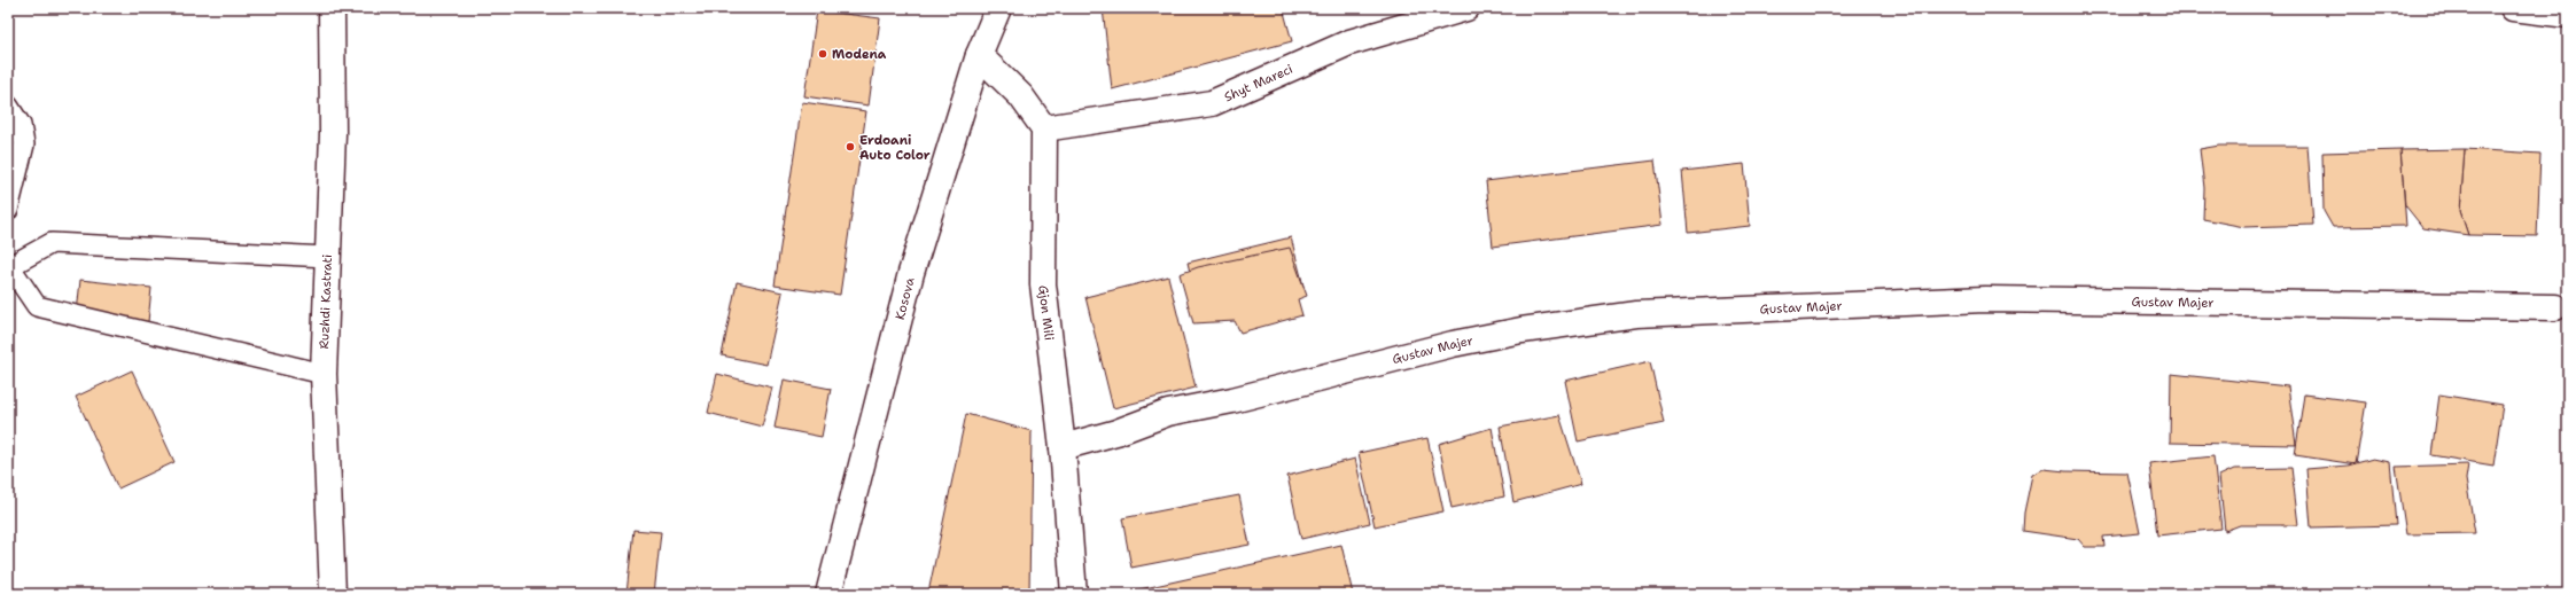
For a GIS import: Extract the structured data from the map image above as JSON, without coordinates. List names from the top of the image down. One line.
{"streets":{"street":["Shyt Mareci","Kosova","Ruzhdi Kastrati","Gustav Majer","Gjon Mili"]},"crossings":[["Shyt Mareci","Gjon Mili"],["Gustav Majer","Gjon Mili"]],"places":["Modena","Erdoani Auto Color"]}
